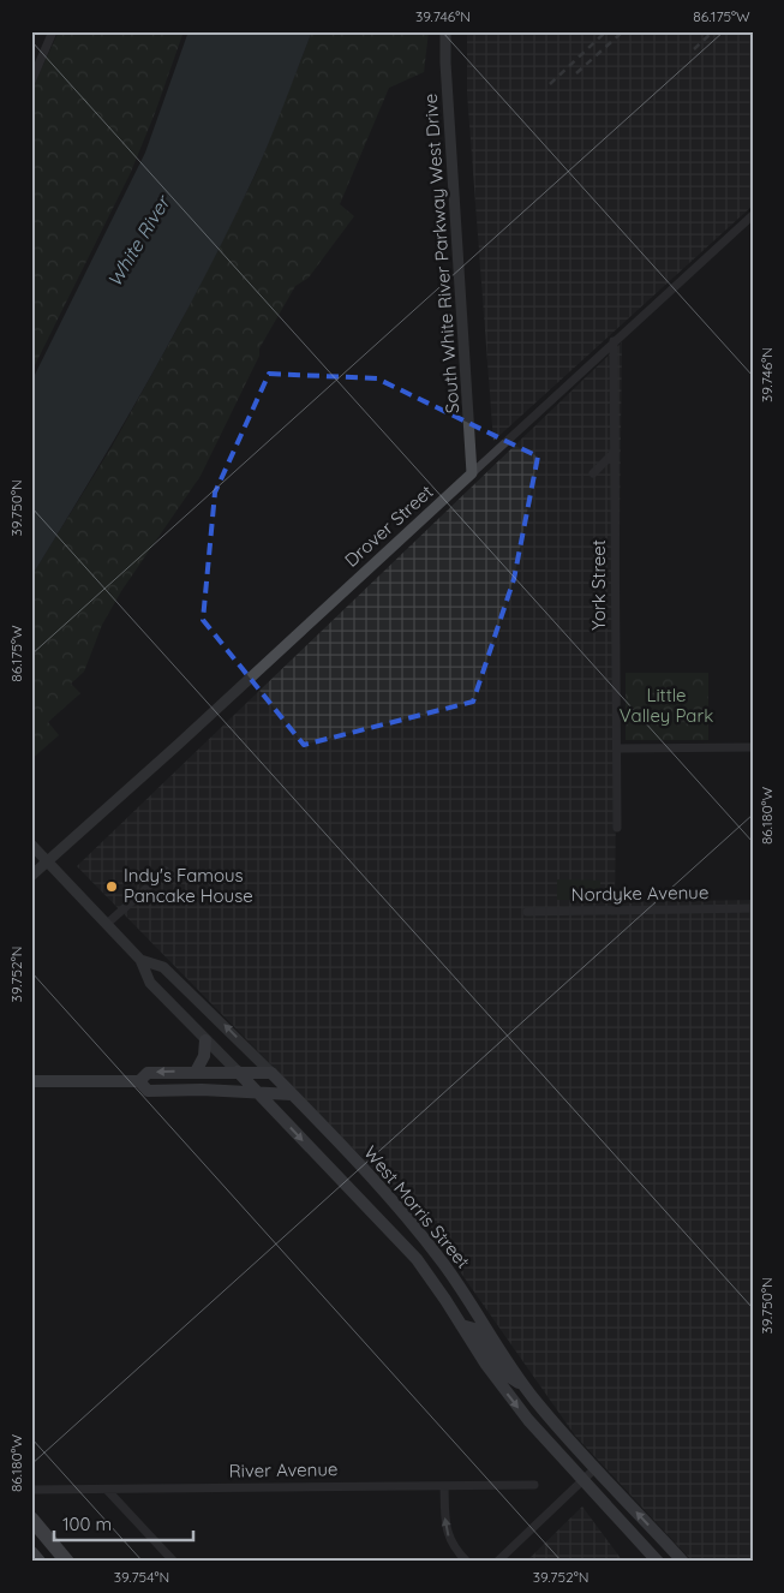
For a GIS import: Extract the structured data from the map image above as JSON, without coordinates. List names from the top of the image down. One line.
{"streets":{"main road":["West Morris Street"],"street":["South White River Parkway West Drive","Drover Street","York Street","Nordyke Avenue","River Avenue"]},"crossings":[["South White River Parkway West Drive","Drover Street"],["Drover Street","York Street"],["Drover Street","West Morris Street"]],"water":["White River"],"parks":["Little Valley Park"],"places":["Indy's Famous Pancake House"],"scale_bar":"100 m","coordinates":["39.746°N","86.175°W","39.750°N","86.180°W","39.752°N","39.754°N"]}
